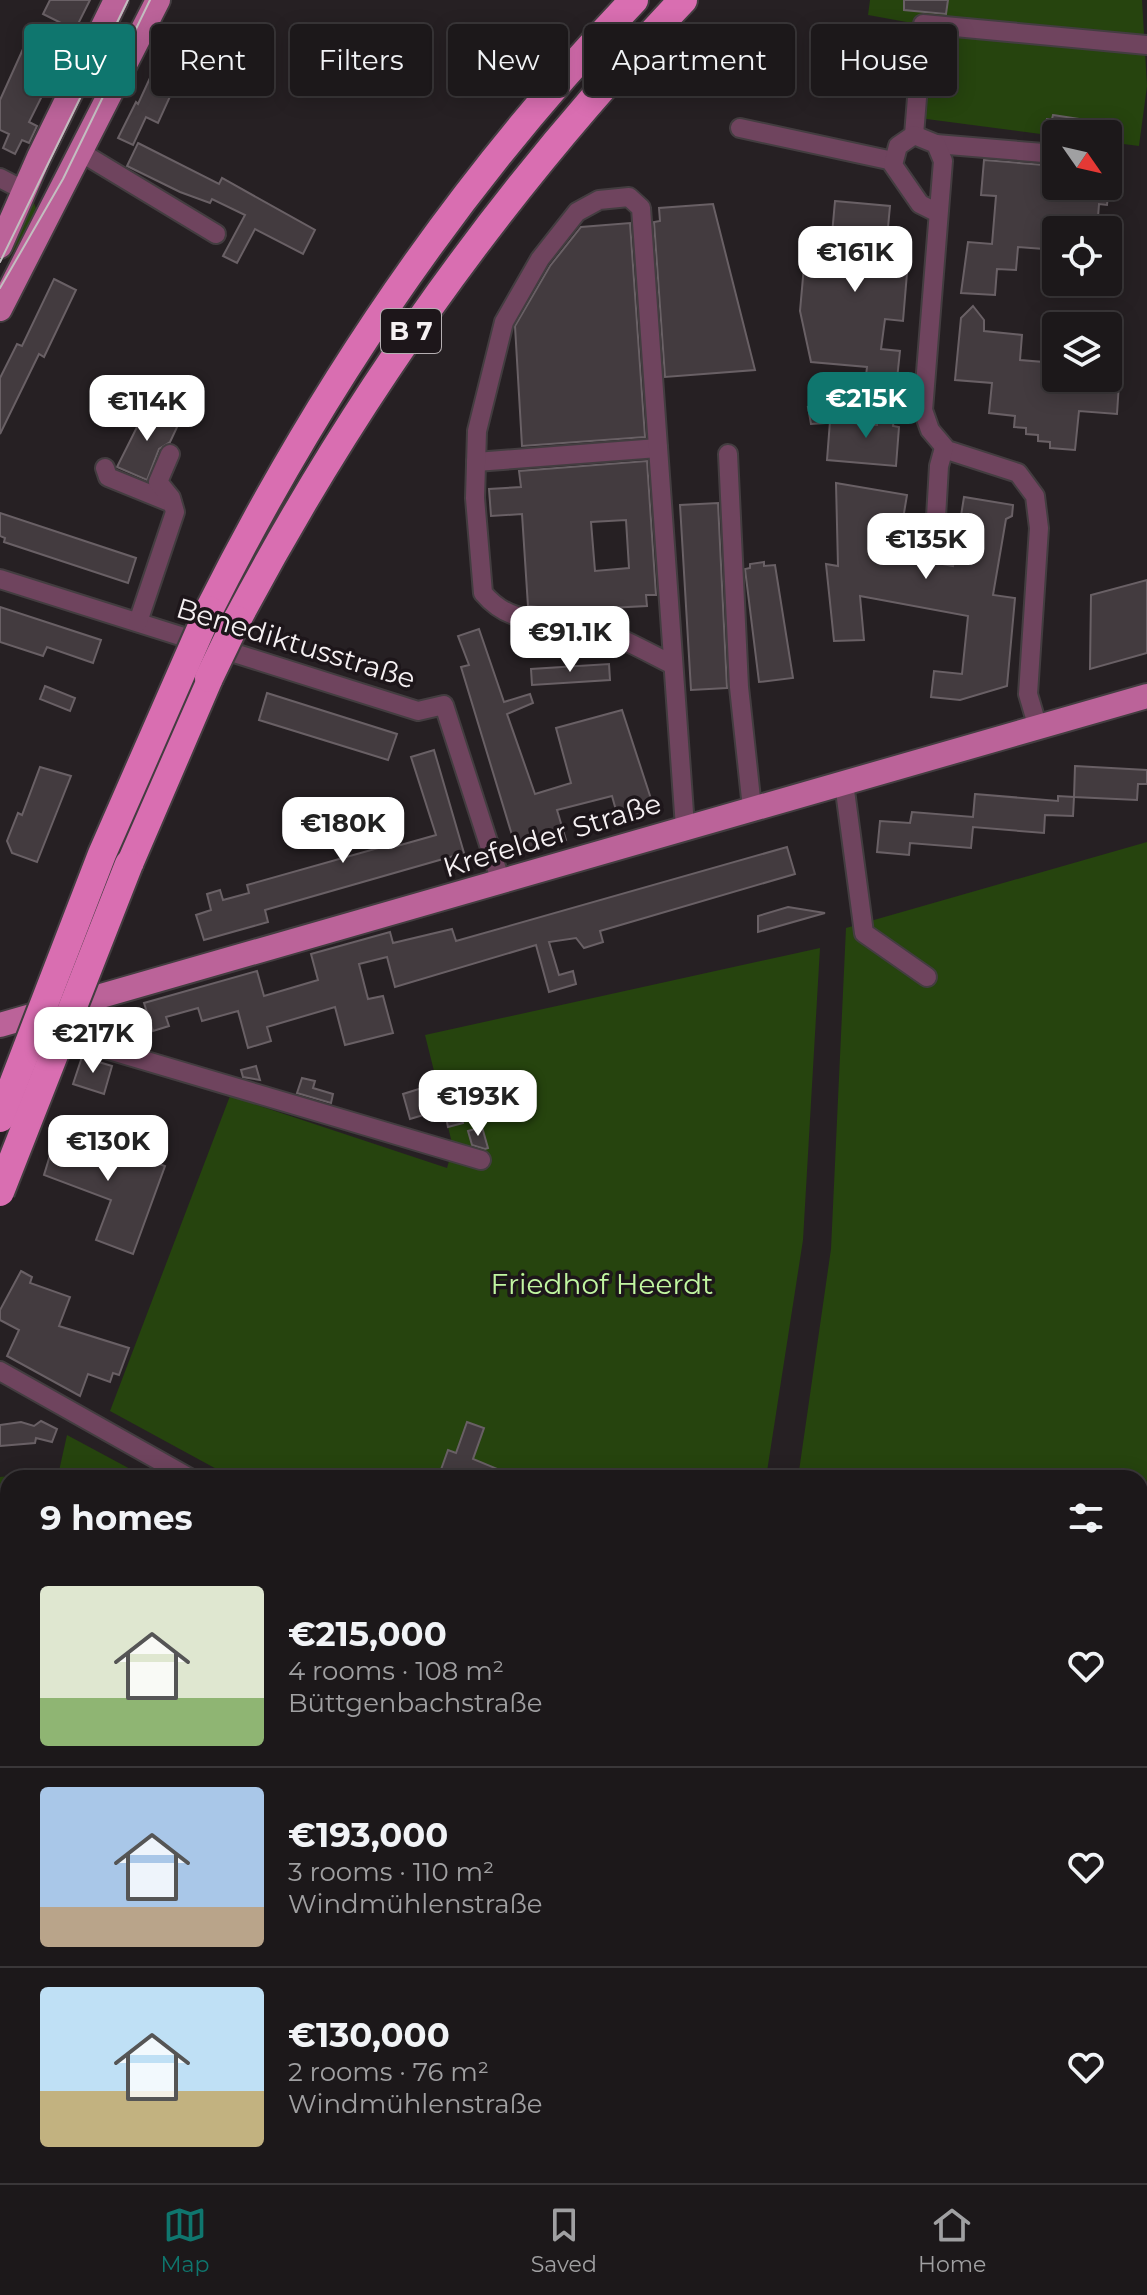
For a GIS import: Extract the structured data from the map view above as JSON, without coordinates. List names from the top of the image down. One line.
{"streets":{"highway":["B 7"],"main road":["Krefelder Straße"],"street":["Benediktusstraße"]},"crossings":[["Benediktusstraße","Krefelder Straße"]],"parks":["Friedhof Heerdt"],"north":"bottom right","page":{"chip":["Buy","Rent","Filters","New","Apartment","House"],"price":["€161K","€215K","€114K","€135K","€91.1K","€180K","€217K","€193K","€130K"],"heading":"9 homes","list":[{"name":"€215,000","note":"4 rooms · 108 m² · Büttgenbachstraße"},{"name":"€193,000","note":"3 rooms · 110 m² · Windmühlenstraße"},{"name":"€130,000","note":"2 rooms · 76 m² · Windmühlenstraße"}],"tabs":["Map","Saved","Home"]}}
